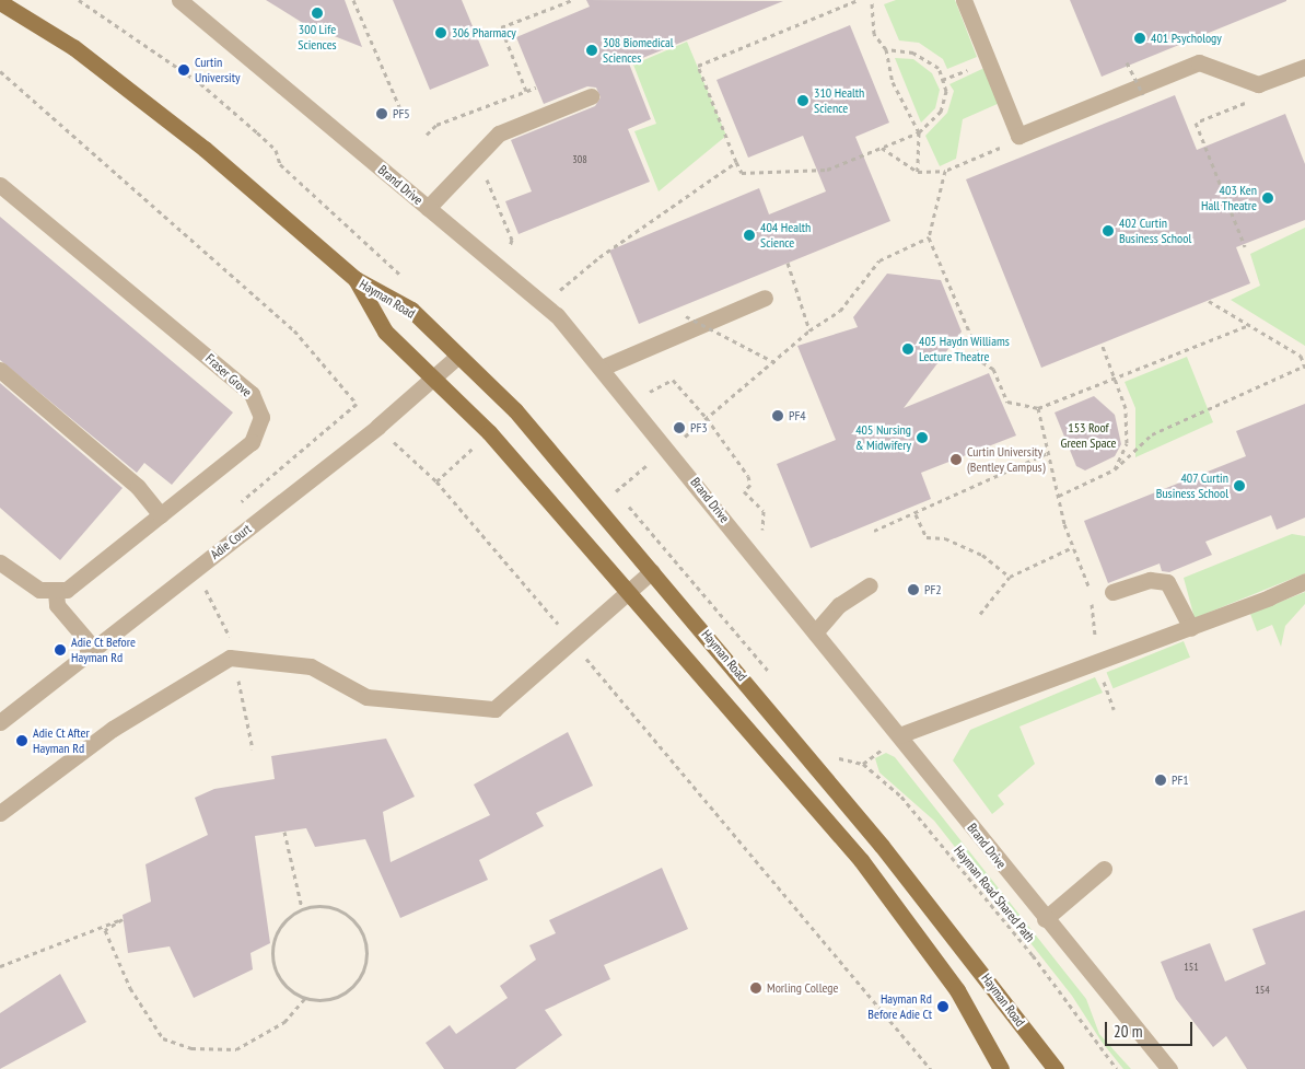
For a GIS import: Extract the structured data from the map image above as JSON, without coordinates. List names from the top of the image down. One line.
{"streets":{"main road":["Hayman Road"],"street":["Brand Drive","Fraser Grove","Adie Court"],"path":["Hayman Road Shared Path"]},"crossings":[["Hayman Road","Adie Court"]],"parks":["153 Roof Green Space"],"places":["300 Life Sciences","306 Pharmacy","401 Psychology","308 Biomedical Sciences","Curtin University","310 Health Science","PF5","403 Ken Hall Theatre","402 Curtin Business School","404 Health Science","405 Haydn Williams Lecture Theatre","PF4","PF3","405 Nursing & Midwifery","Curtin University (Bentley Campus)","407 Curtin Business School","PF2","Adie Ct Before Hayman Rd","Adie Ct After Hayman Rd","PF1","Morling College","Hayman Rd Before Adie Ct"],"house_numbers":["308","151","154"],"scale_bar":"20 m"}
